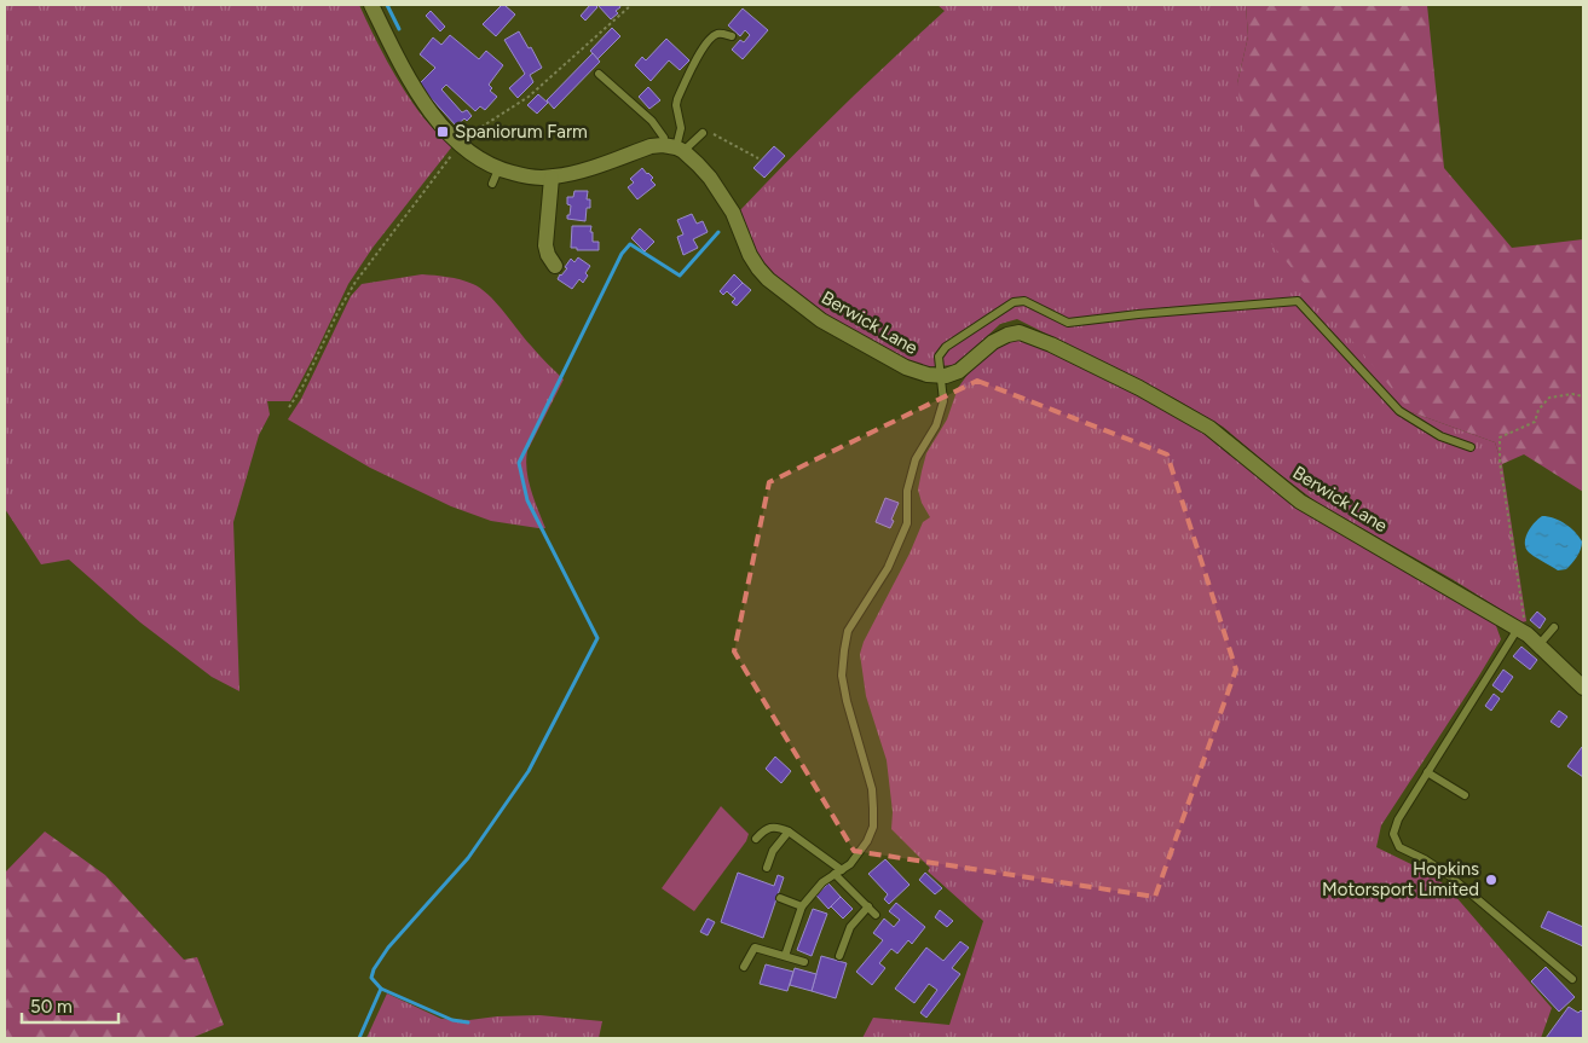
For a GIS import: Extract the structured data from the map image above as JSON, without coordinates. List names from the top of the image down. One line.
{"streets":{"street":["Berwick Lane"]},"places":{"transit":["Spaniorum Farm"],"other":["Hopkins Motorsport Limited"]},"scale_bar":"50 m"}
